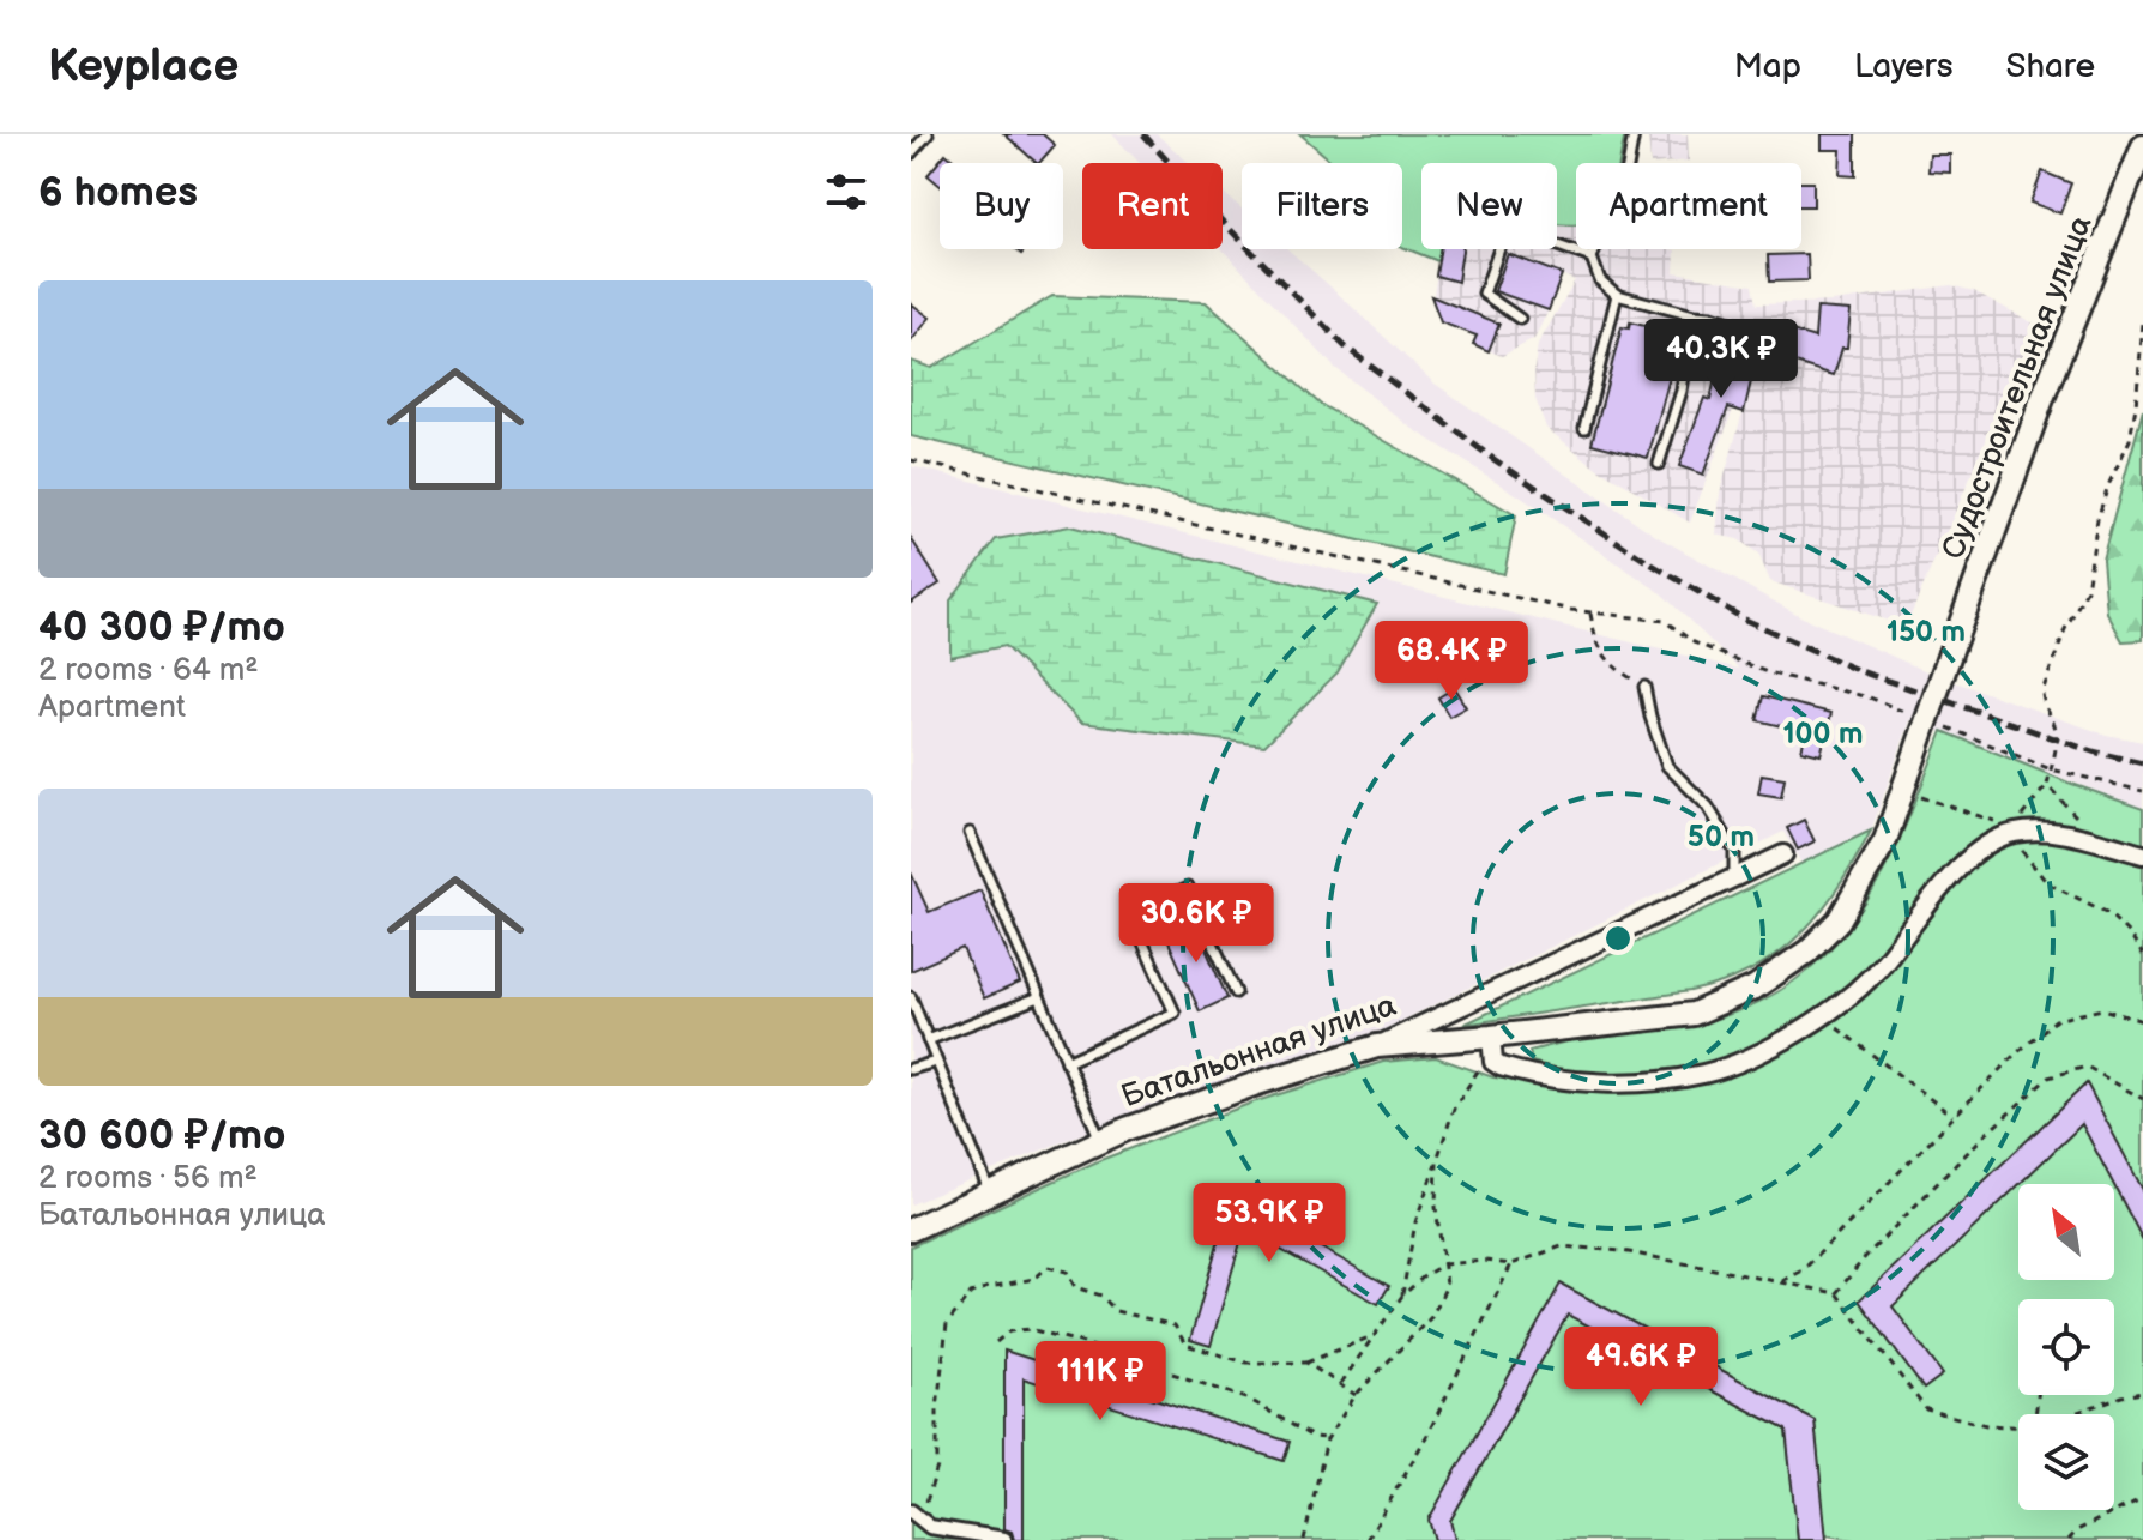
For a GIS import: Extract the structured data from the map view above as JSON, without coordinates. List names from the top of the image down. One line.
{"streets":{"street":["Судостроительная улица","Батальонная улица"]},"north":"top left","page":{"header":"Keyplace","nav":["Map","Layers","Share"],"heading":"6 homes","chip":["Buy","Rent","Filters","New","Apartment"],"list":[{"name":"40 300 ₽/mo","note":"2 rooms · 64 m² · Apartment"},{"name":"30 600 ₽/mo","note":"2 rooms · 56 m² · Батальонная улица"}],"price":["40.3K ₽","68.4K ₽","30.6K ₽","53.9K ₽","49.6K ₽","111K ₽"]},"rings":["150 m","100 m","50 m"]}
